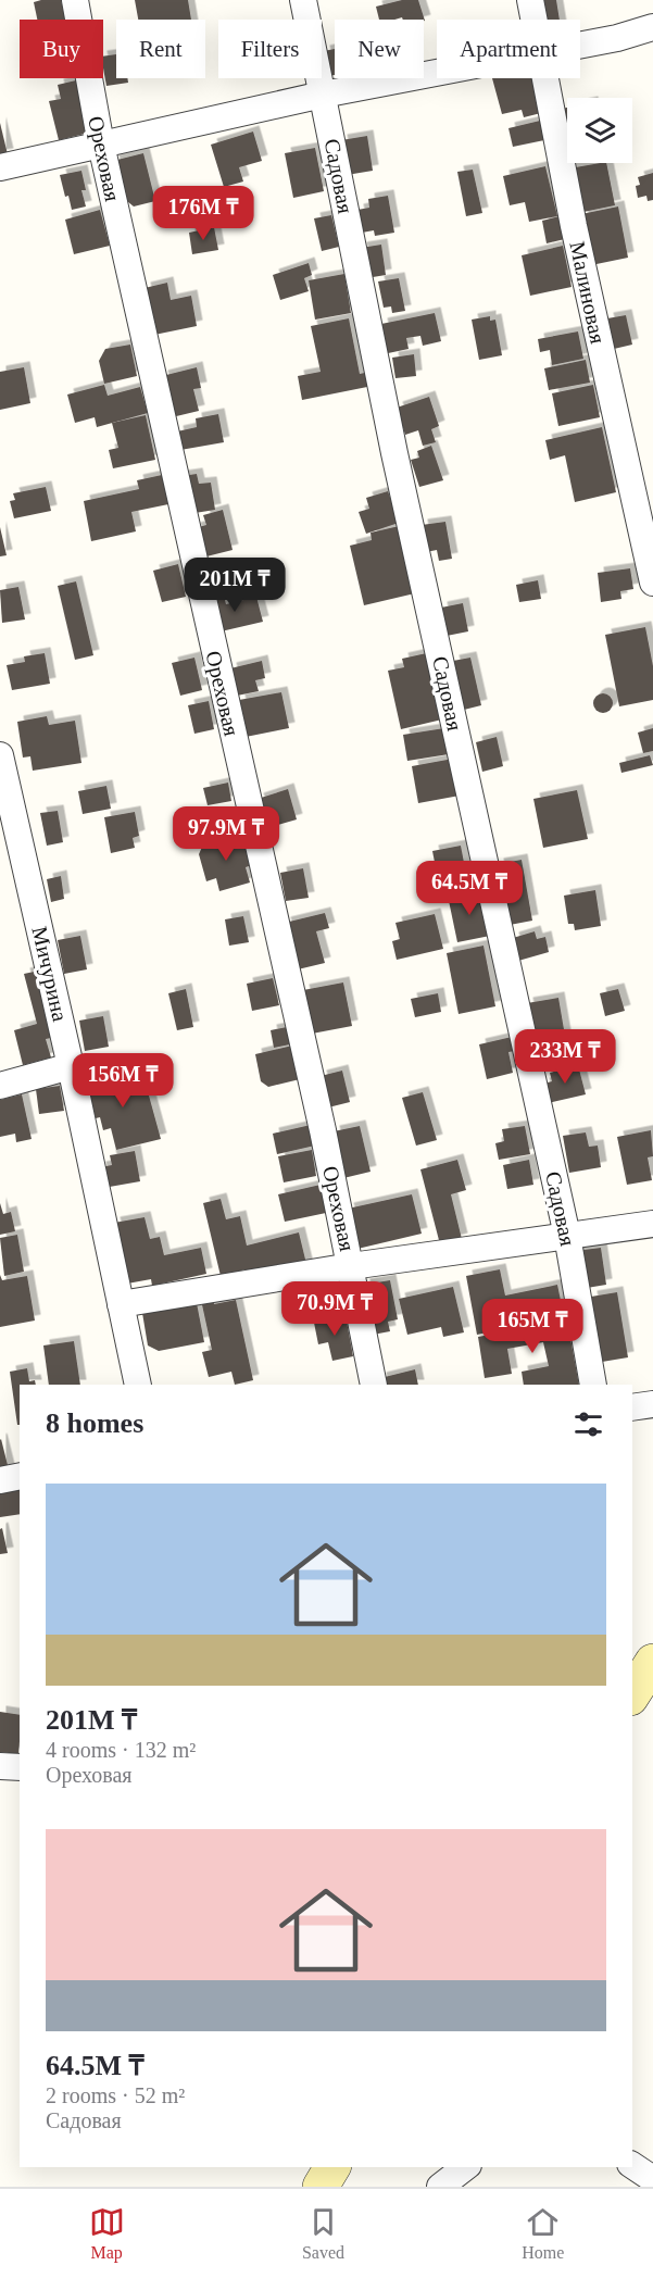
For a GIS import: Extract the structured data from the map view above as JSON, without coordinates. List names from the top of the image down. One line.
{"streets":{"street":["Ореховая","Садовая","Малиновая","Мичурина"]},"page":{"chip":["Buy","Rent","Filters","New","Apartment"],"price":["176M ₸","201M ₸","97.9M ₸","64.5M ₸","233M ₸","156M ₸","70.9M ₸","165M ₸"],"heading":"8 homes","list":[{"name":"201M ₸","note":"4 rooms · 132 m² · Ореховая"},{"name":"64.5M ₸","note":"2 rooms · 52 m² · Садовая"}],"tabs":["Map","Saved","Home"]}}
